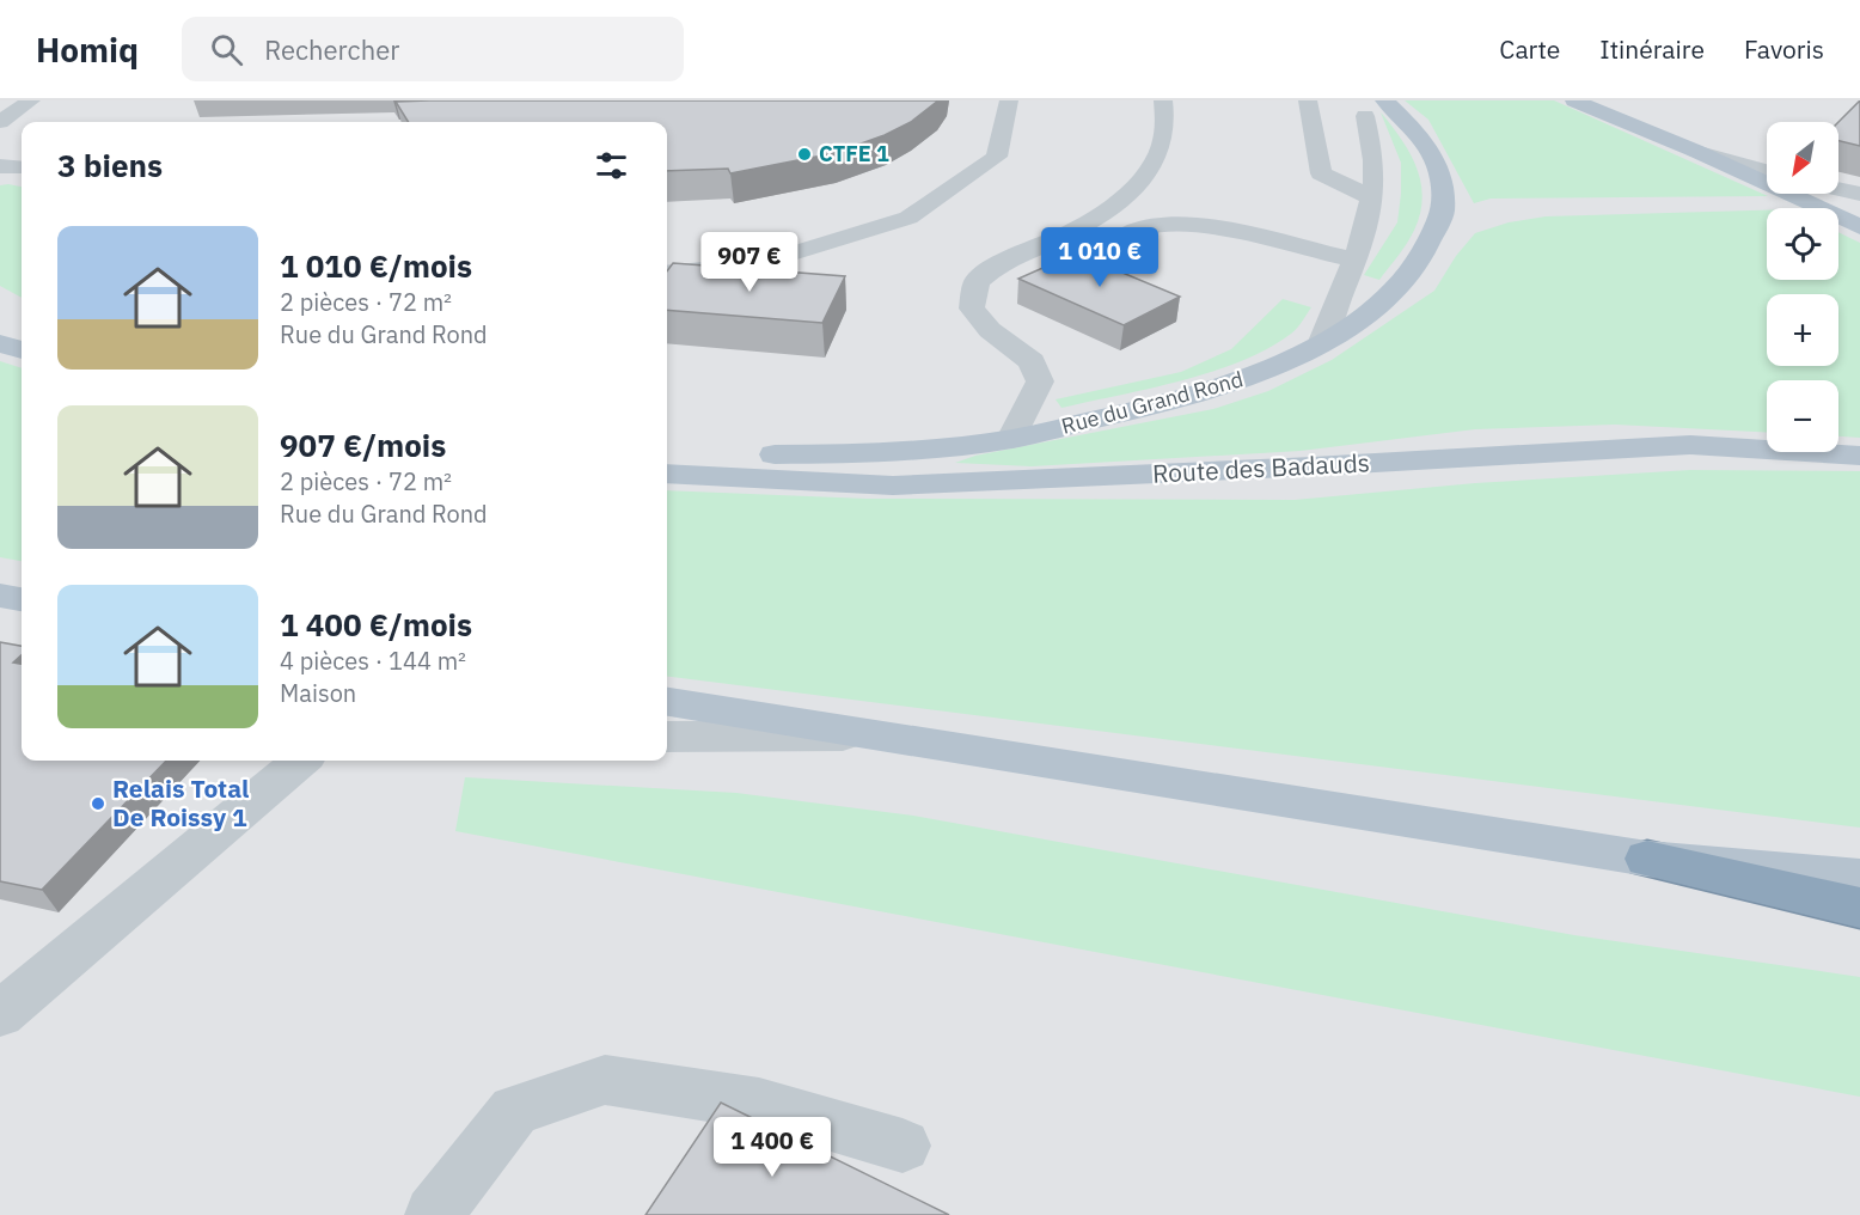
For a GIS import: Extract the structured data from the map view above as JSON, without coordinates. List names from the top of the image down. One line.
{"streets":{"main road":["Rue du Grand Rond","Route des Badauds"]},"places":["CTFE 1","Relais Total De Roissy 1"],"north":"bottom left","page":{"header":"Homiq","search":"Rechercher","nav":["Carte","Itinéraire","Favoris"],"map_buttons":["+","−"],"heading":"3 biens","list":[{"name":"1 010 €/mois","note":"2 pièces · 72 m² · Rue du Grand Rond"},{"name":"907 €/mois","note":"2 pièces · 72 m² · Rue du Grand Rond"},{"name":"1 400 €/mois","note":"4 pièces · 144 m² · Maison"}],"price":["1 010 €","907 €","1 400 €"]}}
